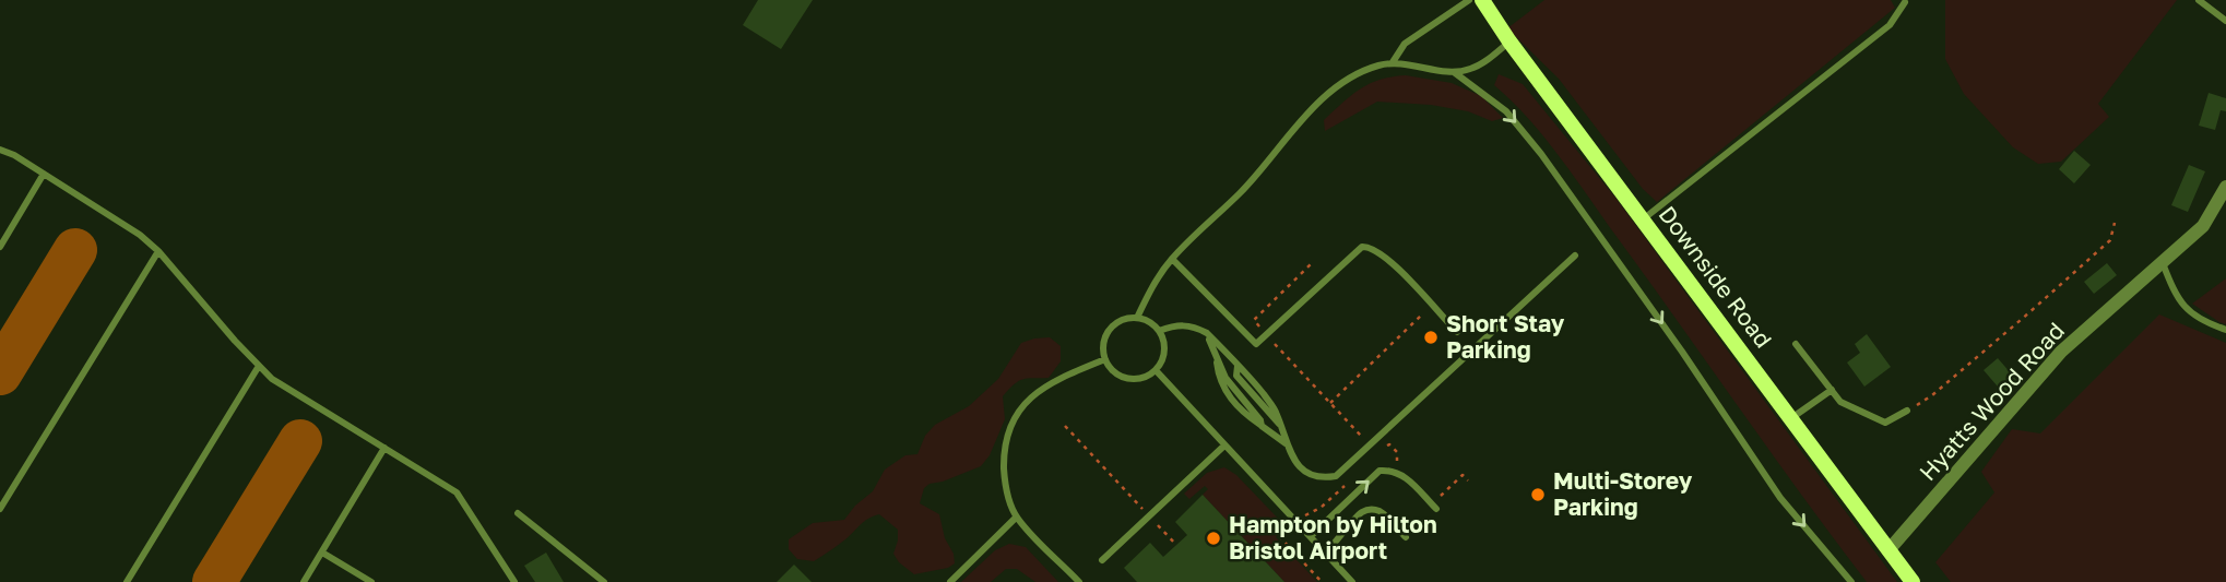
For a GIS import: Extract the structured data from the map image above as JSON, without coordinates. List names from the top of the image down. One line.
{"streets":{"street":["Downside Road","Hyatts Wood Road"]},"crossings":[["Downside Road","Hyatts Wood Road"]],"places":["Short Stay Parking","Multi-Storey Parking","Hampton by Hilton Bristol Airport"]}
